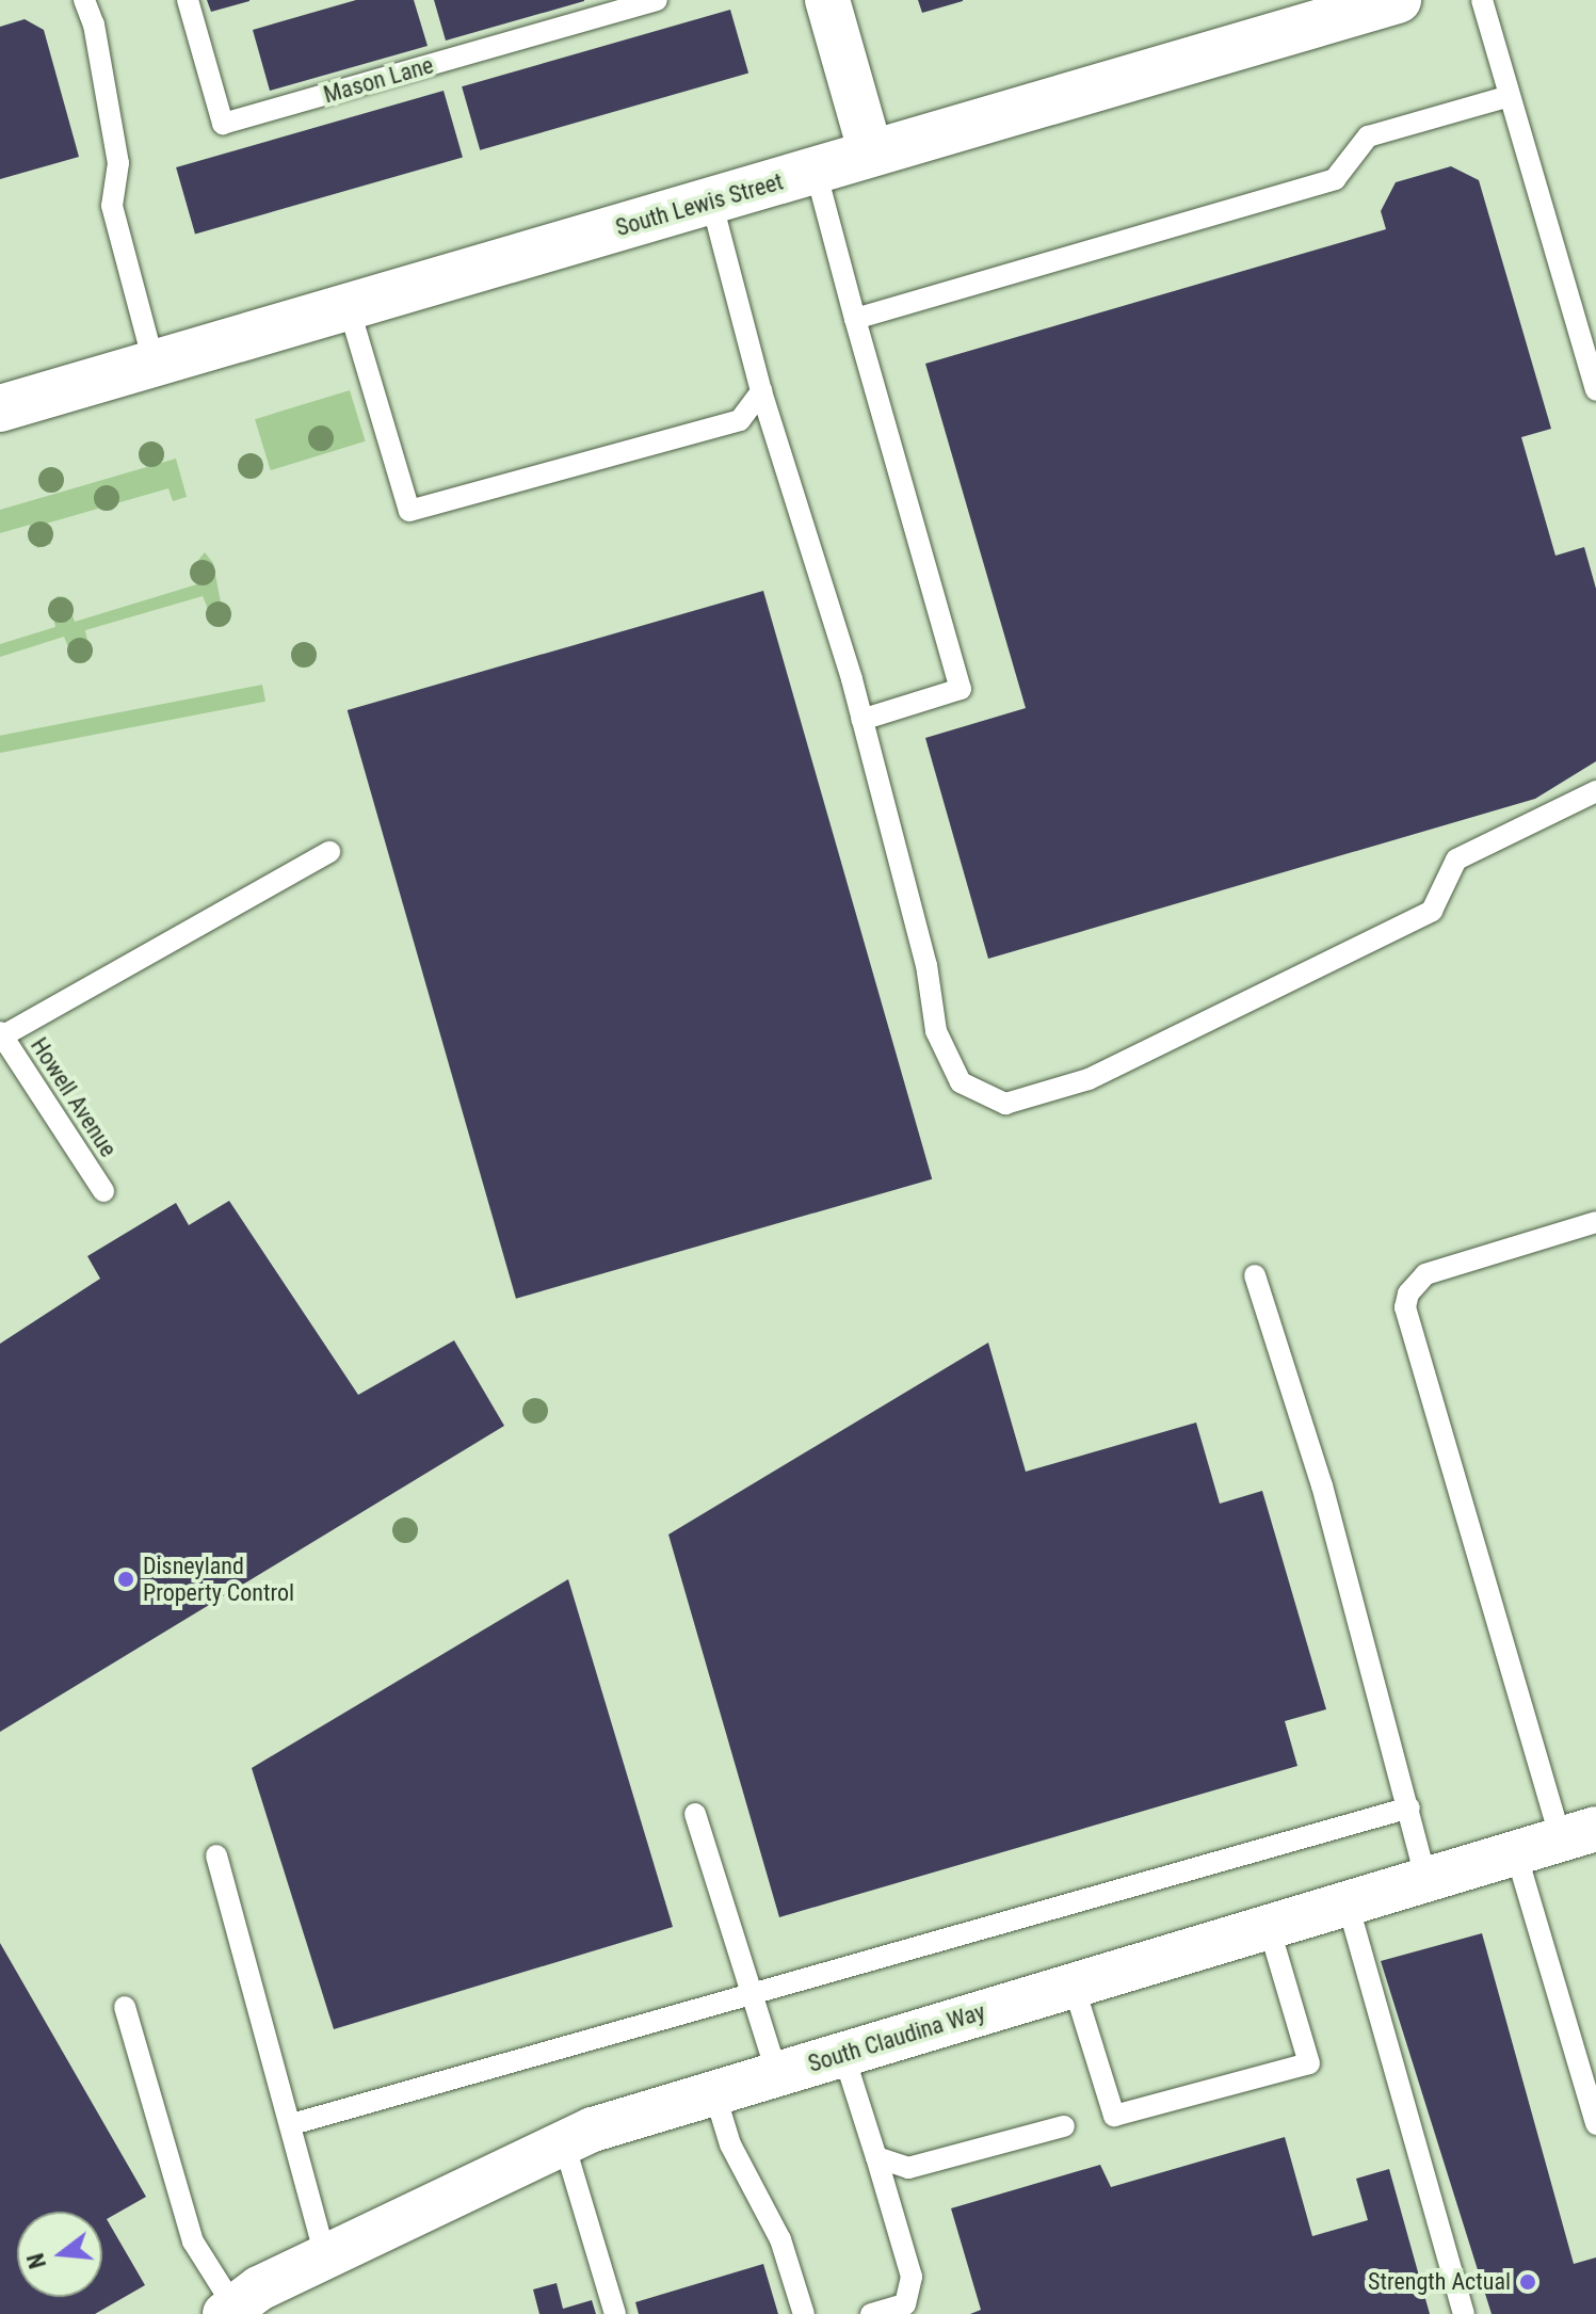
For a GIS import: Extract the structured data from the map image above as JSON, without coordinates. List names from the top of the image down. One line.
{"streets":{"main road":["South Lewis Street"],"street":["South Claudina Way"],"lane":["Mason Lane","Howell Avenue"]},"places":["Disneyland Property Control","Strength Actual"],"north":"left"}
